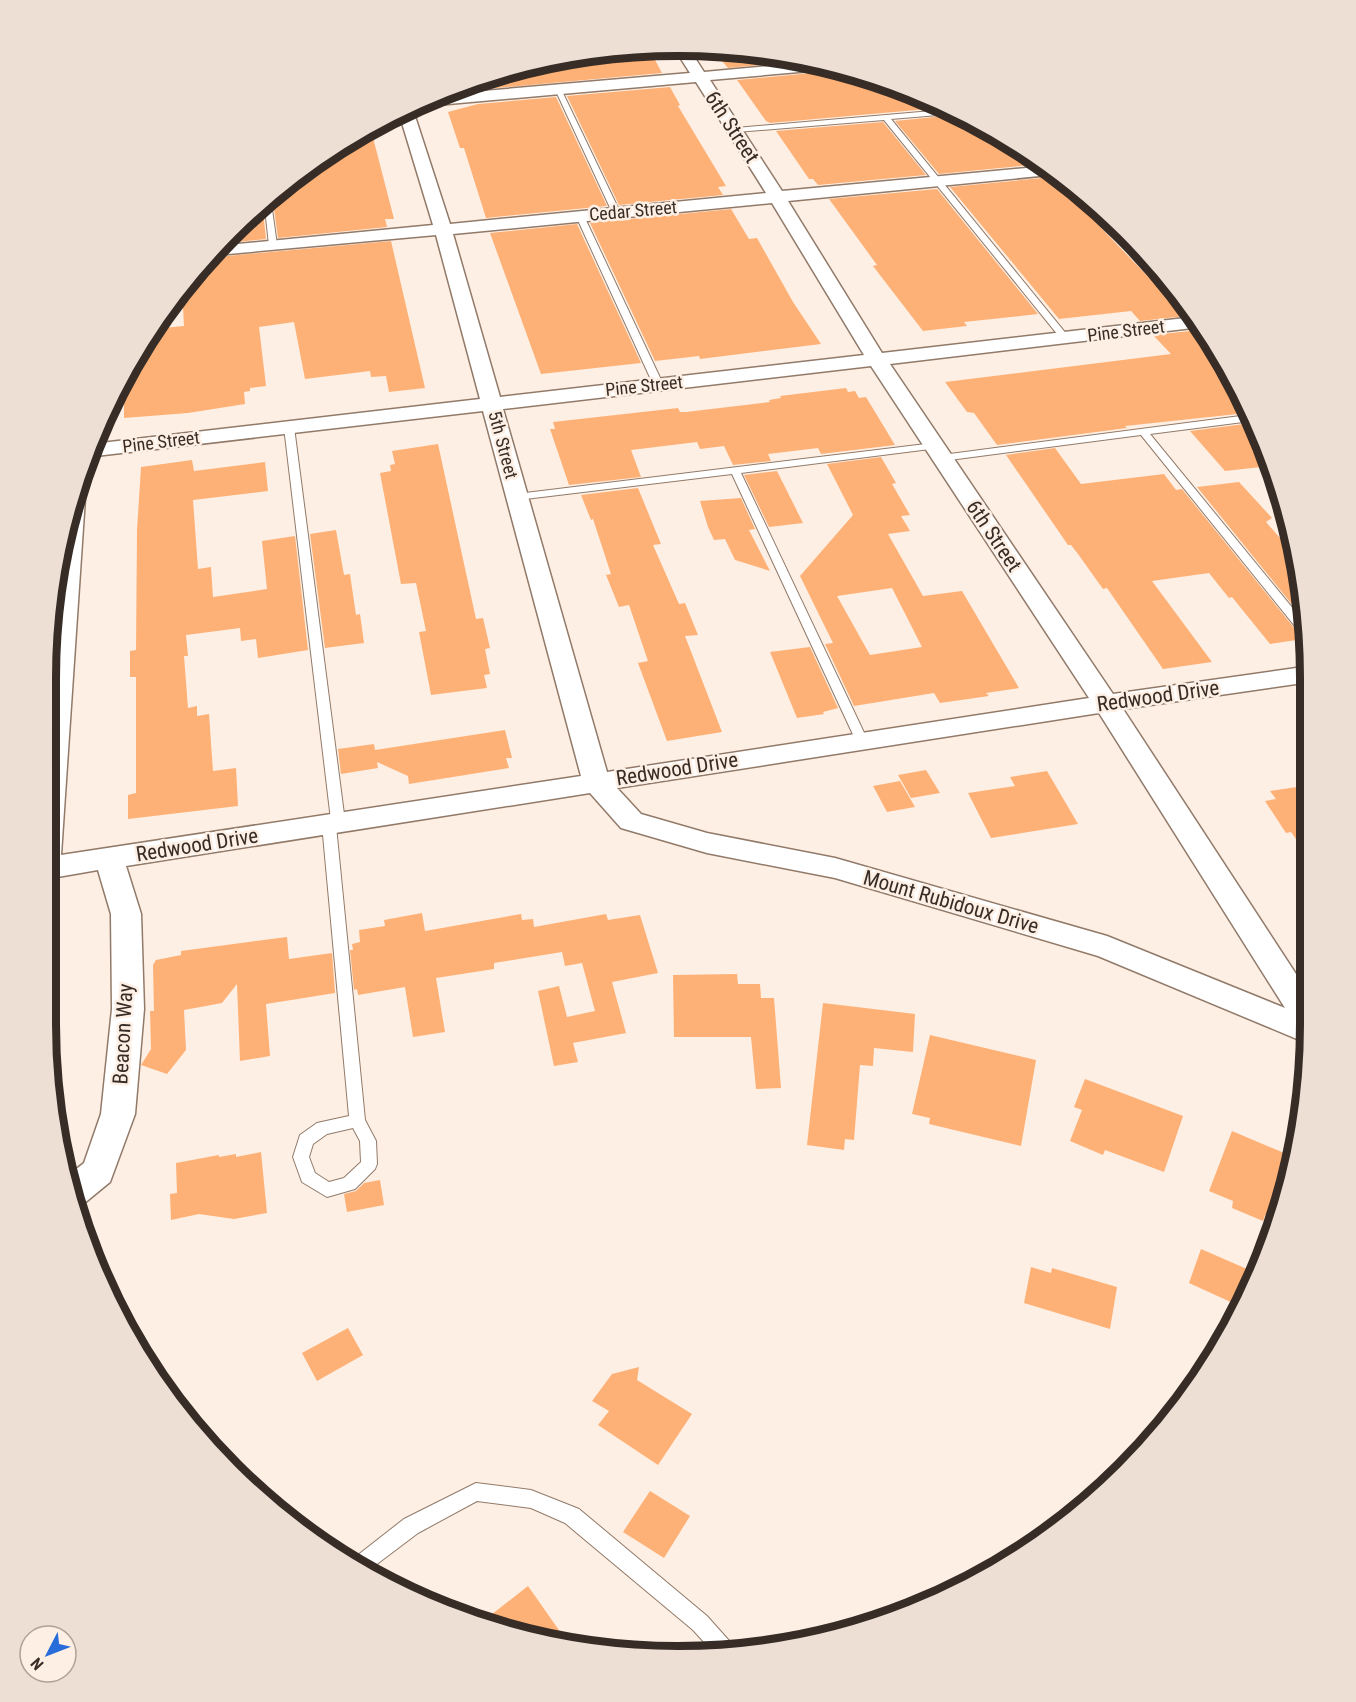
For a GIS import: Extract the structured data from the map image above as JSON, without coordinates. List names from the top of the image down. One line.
{"streets":{"street":["6th Street","Cedar Street","Pine Street","5th Street","Redwood Drive","Mount Rubidoux Drive","Beacon Way"]},"crossings":[["6th Street","Cedar Street"],["6th Street","Pine Street"],["6th Street","Redwood Drive"],["Cedar Street","5th Street"],["Pine Street","5th Street"],["5th Street","Redwood Drive"],["5th Street","Mount Rubidoux Drive"],["Redwood Drive","Mount Rubidoux Drive"],["Redwood Drive","Beacon Way"]],"north":"bottom left"}
